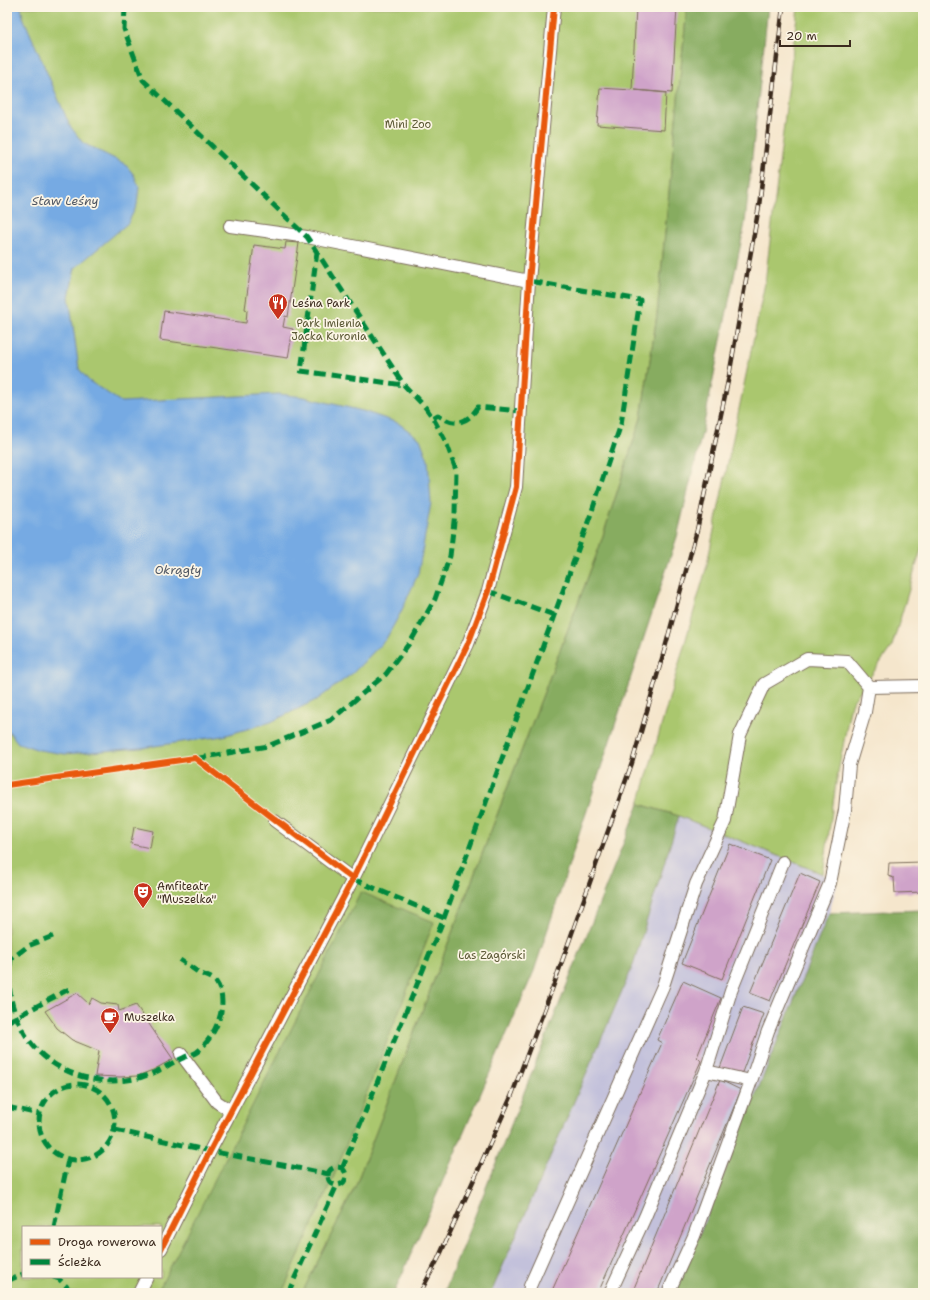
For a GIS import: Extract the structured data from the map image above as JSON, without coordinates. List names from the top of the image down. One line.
{"water":["Staw Leśny","Okrągły"],"parks":["Mini Zoo","Park imienia Jacka Kuronia","Las Zagórski"],"places":{"restaurant":["Leśna Park"],"theatre":["Amfiteatr \"Muszelka\""],"cafe":["Muszelka"]},"legend":["Droga rowerowa","Ścieżka"],"scale_bar":"20 m"}
